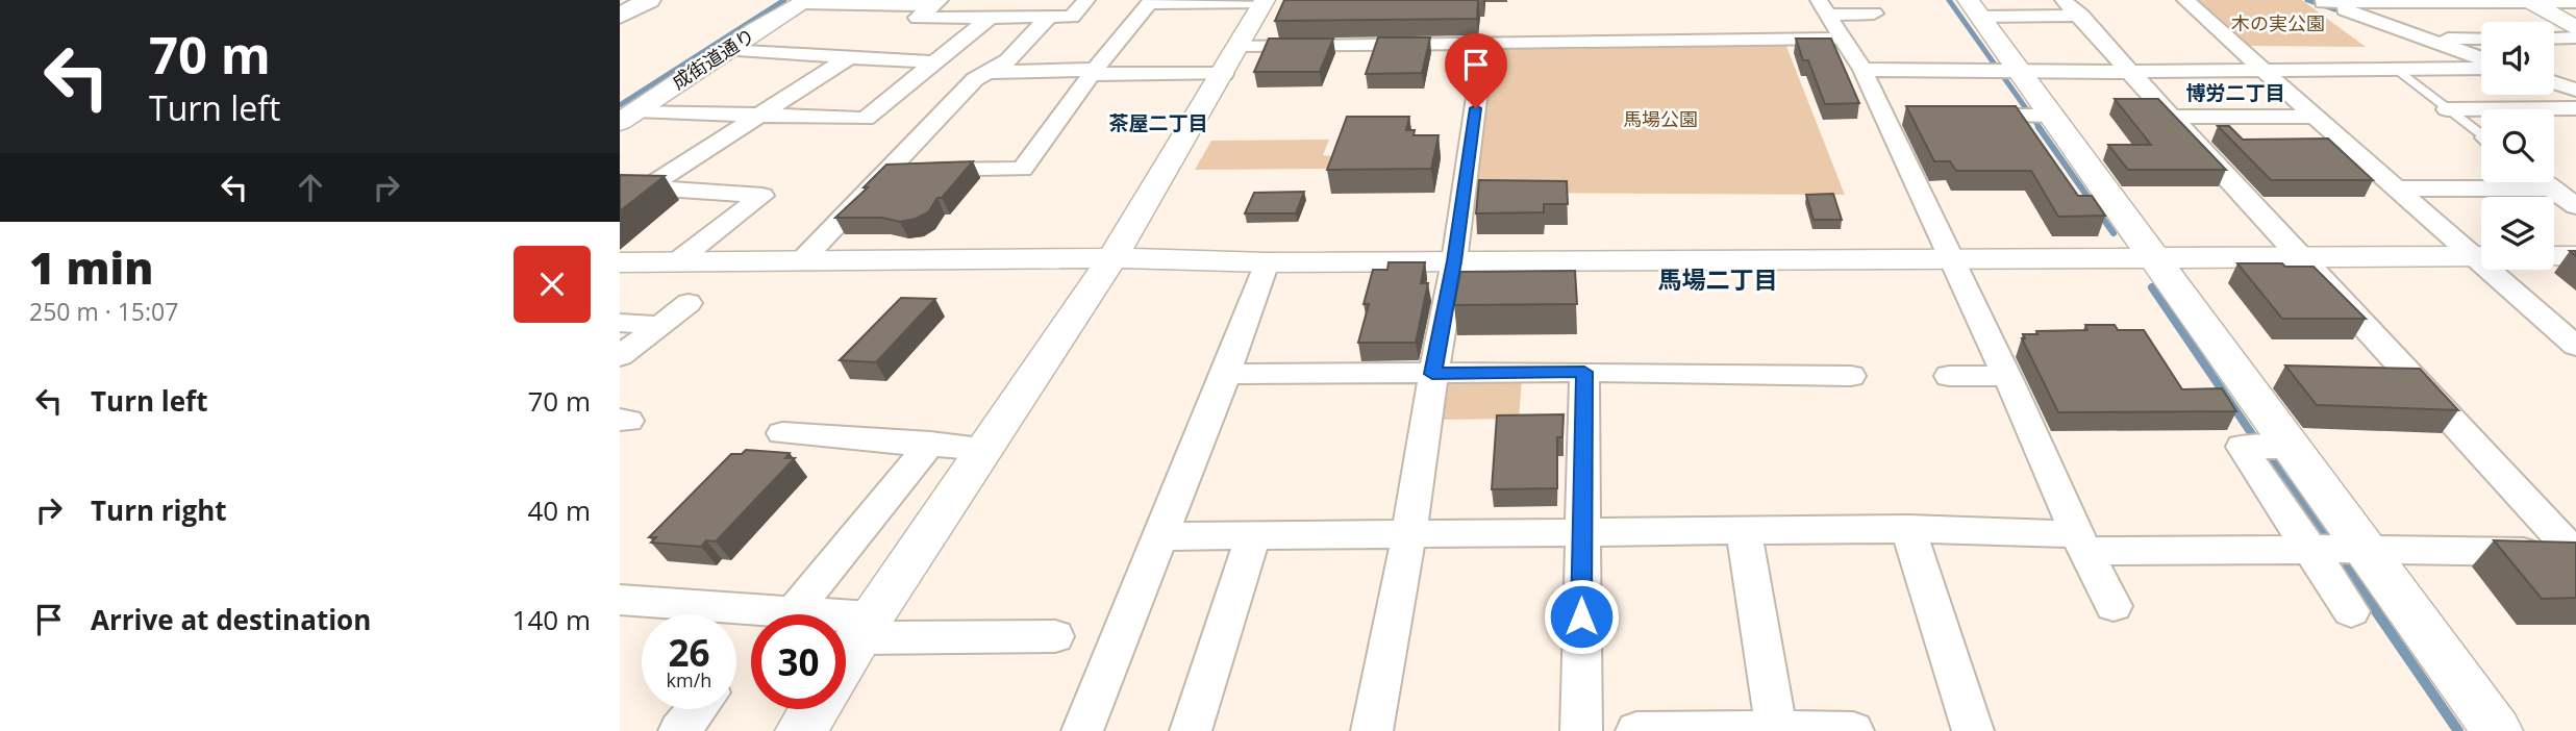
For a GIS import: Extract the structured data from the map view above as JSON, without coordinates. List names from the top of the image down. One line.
{"streets":{"street":["成街道通り"]},"districts":["博労二丁目","茶屋二丁目","馬場二丁目"],"parks":["木の実公園","馬場公園"],"page":{"turn":["70 m","Turn left"],"heading":["1 min","250 m · 15:07"],"list":[{"name":"Turn left","value":"70 m"},{"name":"Turn right","value":"40 m"},{"name":"Arrive at destination","value":"140 m"}],"speed":"26 km/h","limit":"30"}}
